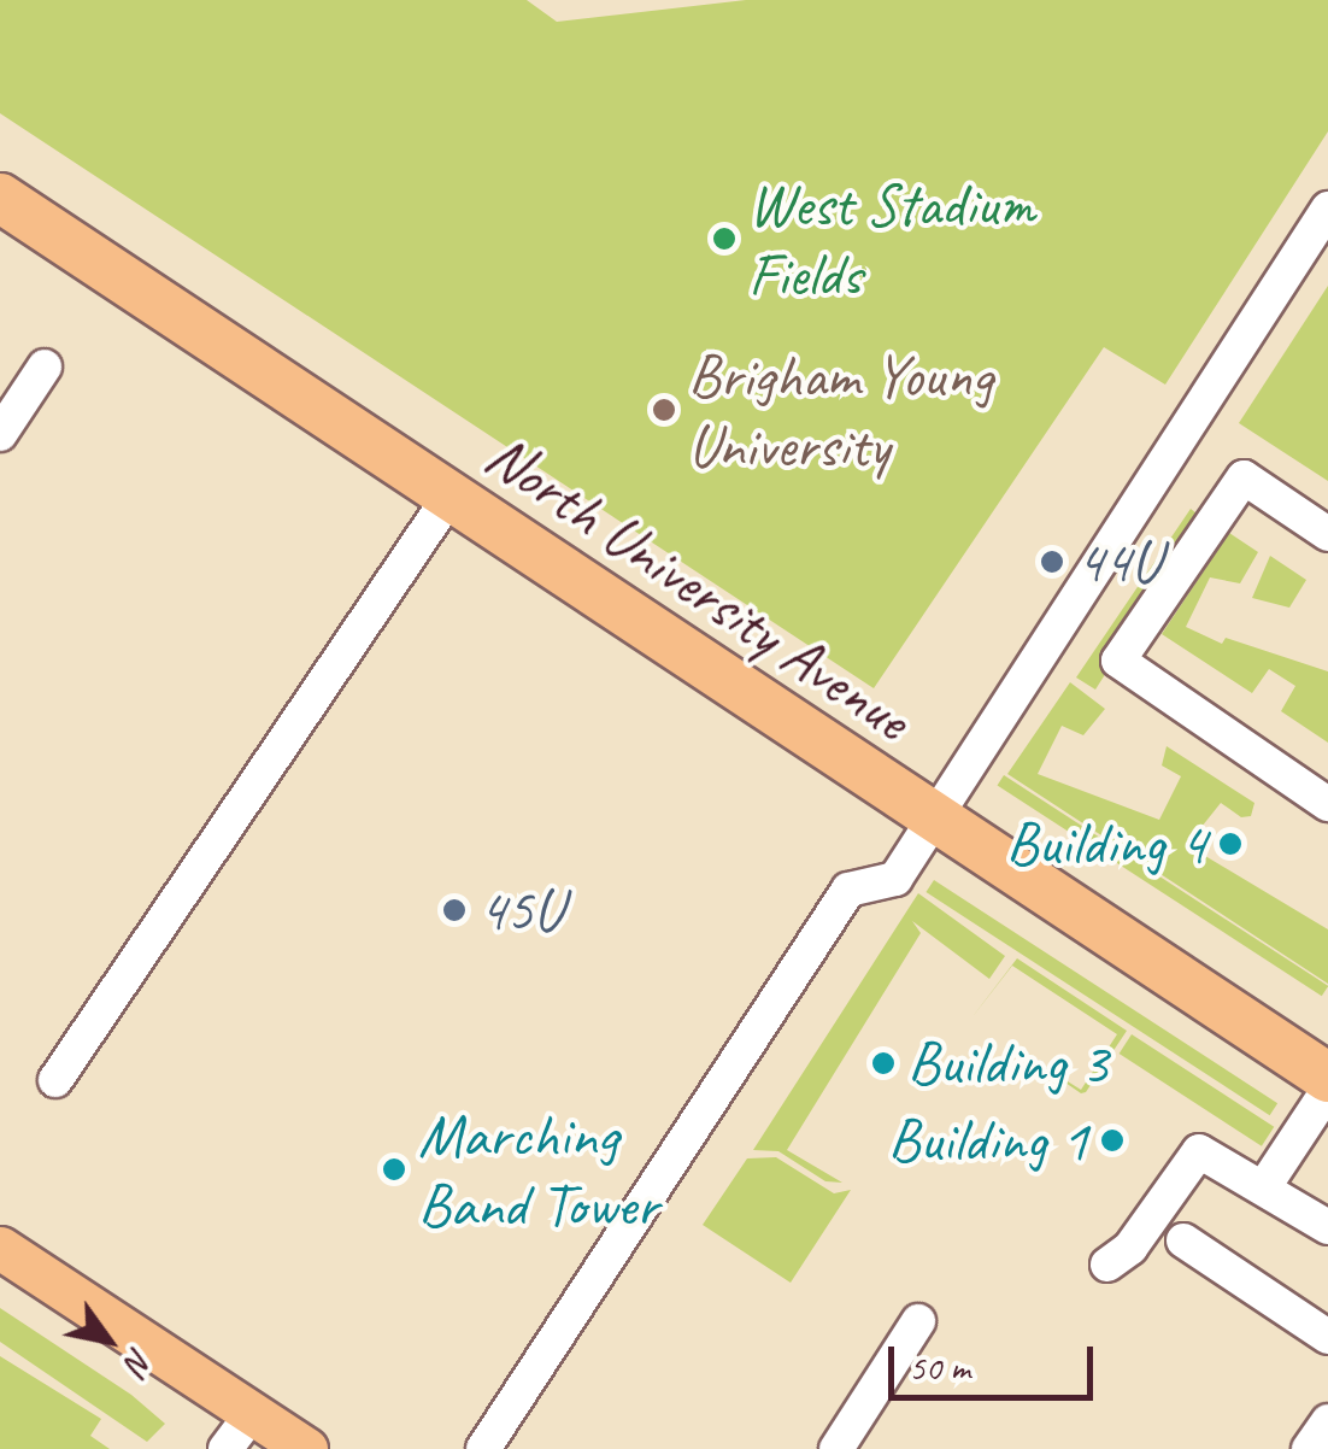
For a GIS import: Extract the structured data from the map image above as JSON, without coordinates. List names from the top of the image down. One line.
{"streets":{"highway":["North University Avenue"]},"places":["West Stadium Fields","Brigham Young University","44U","Building 4","45U","Building 3","Building 1","Marching Band Tower"],"scale_bar":"50 m","north":"bottom right"}
